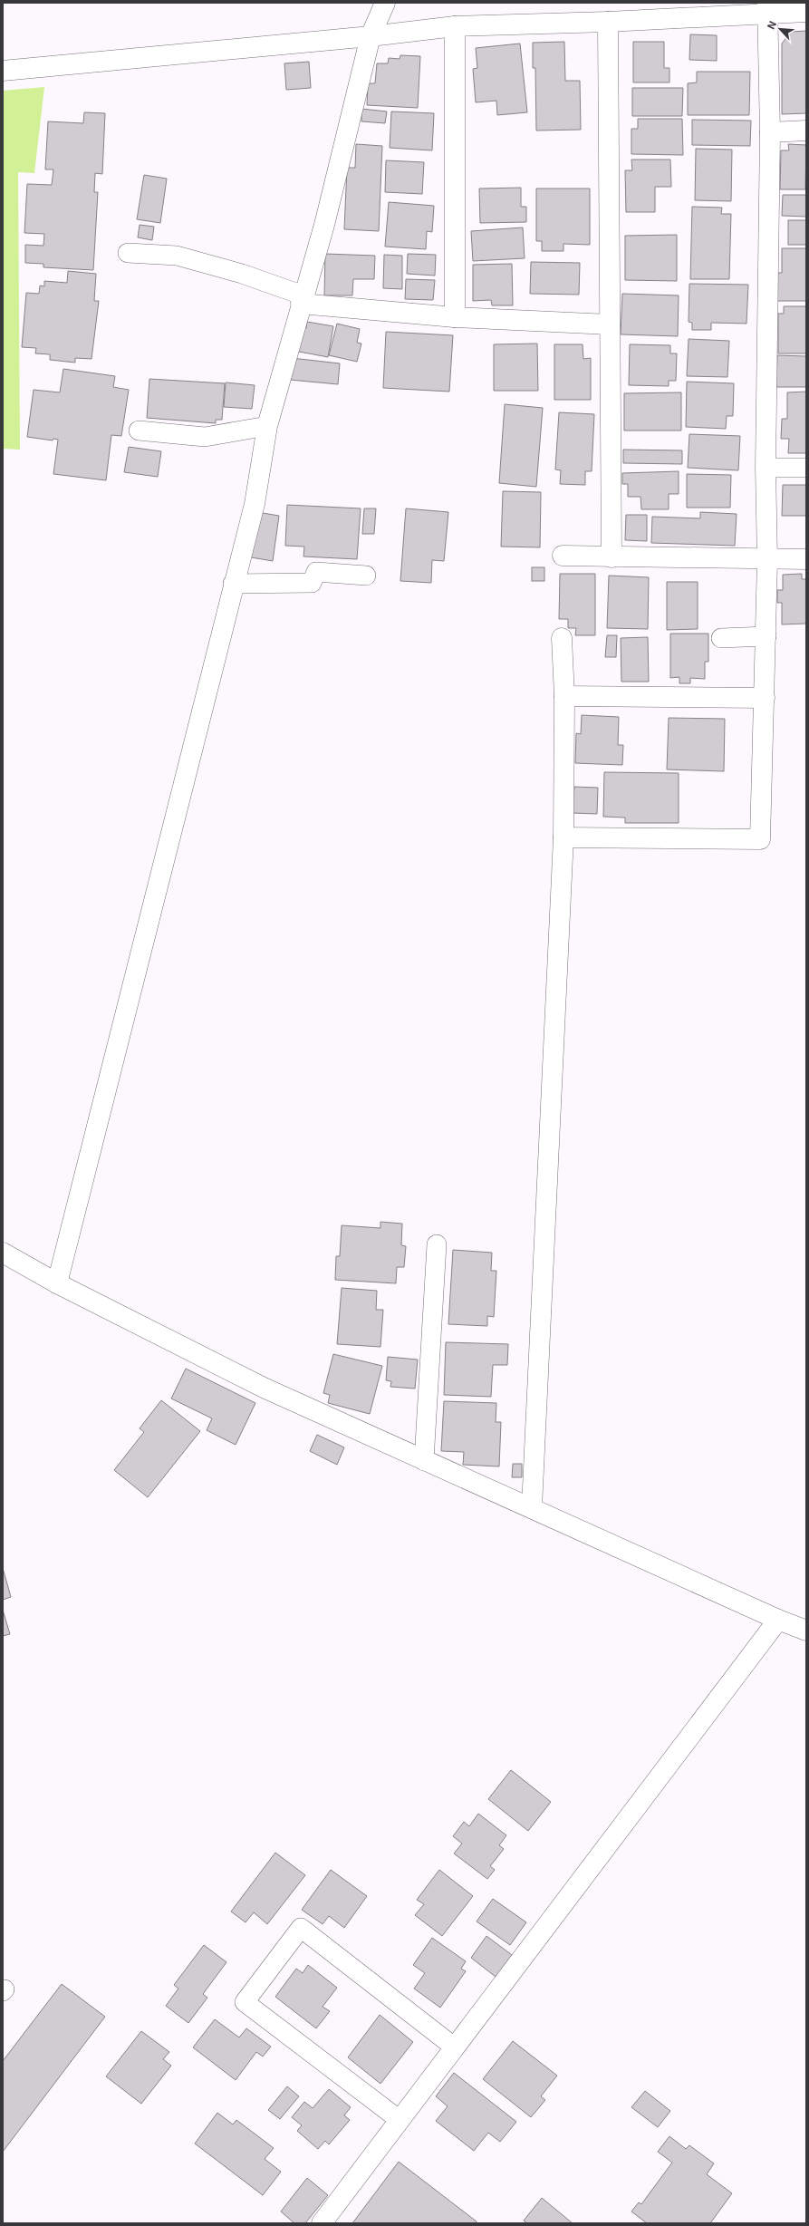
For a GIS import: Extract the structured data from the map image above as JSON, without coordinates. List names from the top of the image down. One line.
{"north":"top left"}
